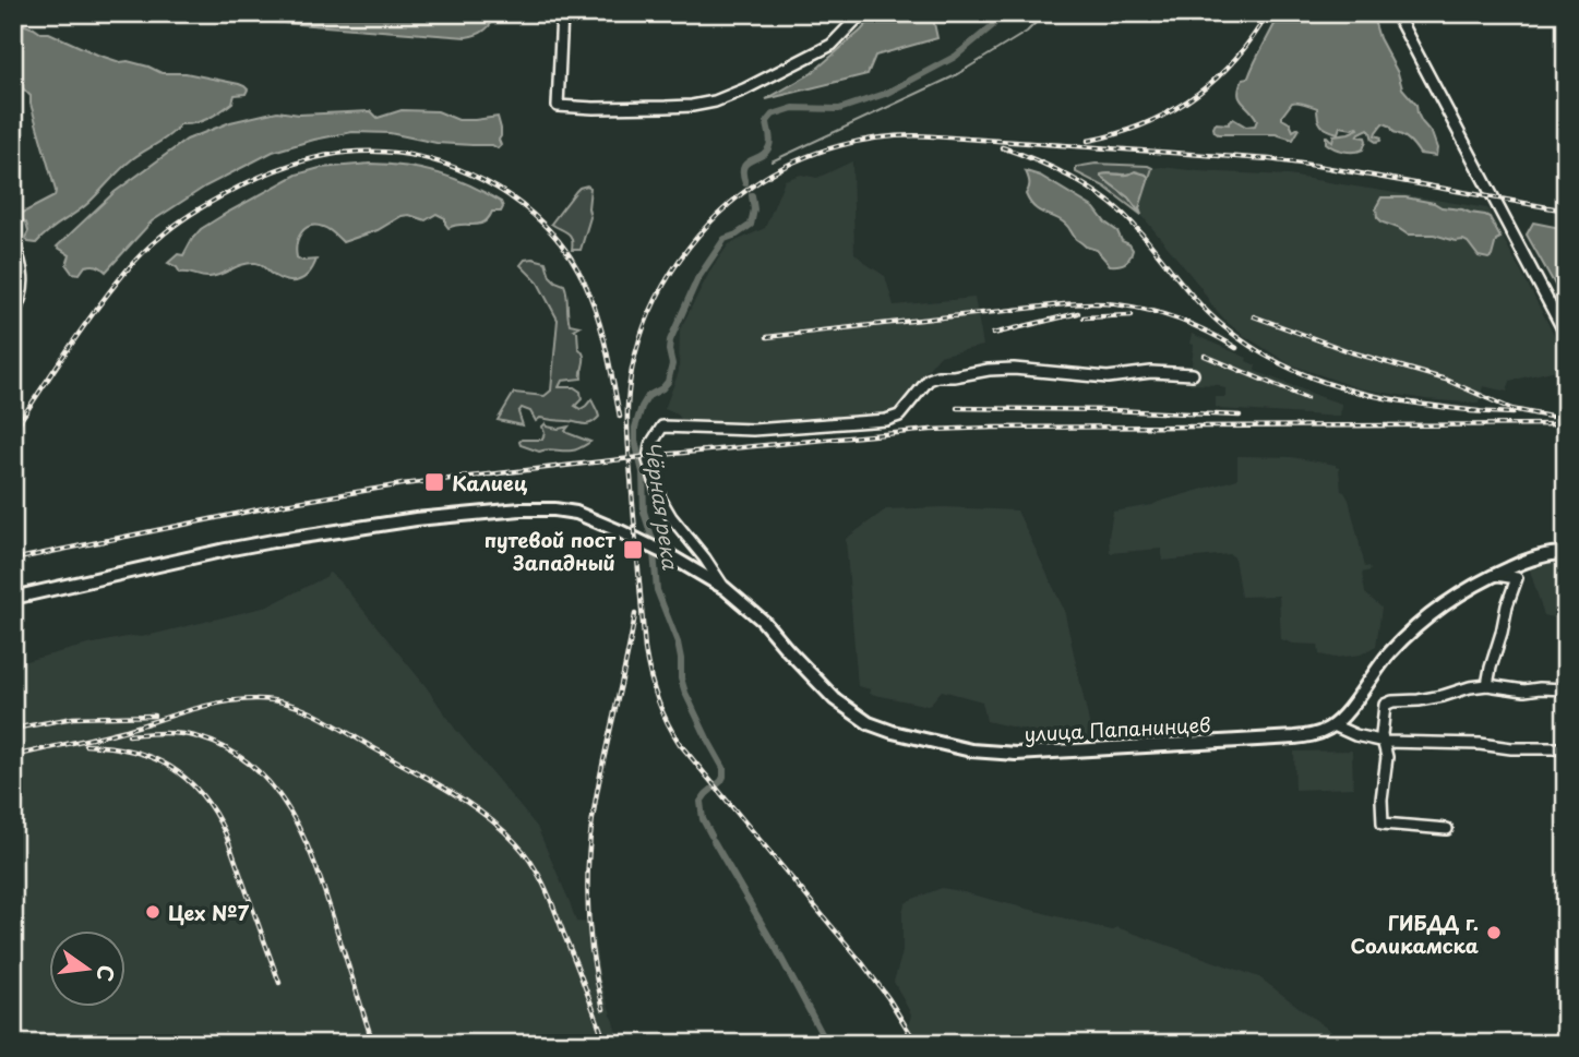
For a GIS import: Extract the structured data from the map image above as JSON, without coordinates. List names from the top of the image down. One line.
{"streets":{"main road":["улица Папанинцев"]},"water":["Чёрная река"],"places":{"transit":["Калиец","путевой пост Западный"],"other":["Цех №7","ГИБДД г. Соликамска"]},"north":"right"}
